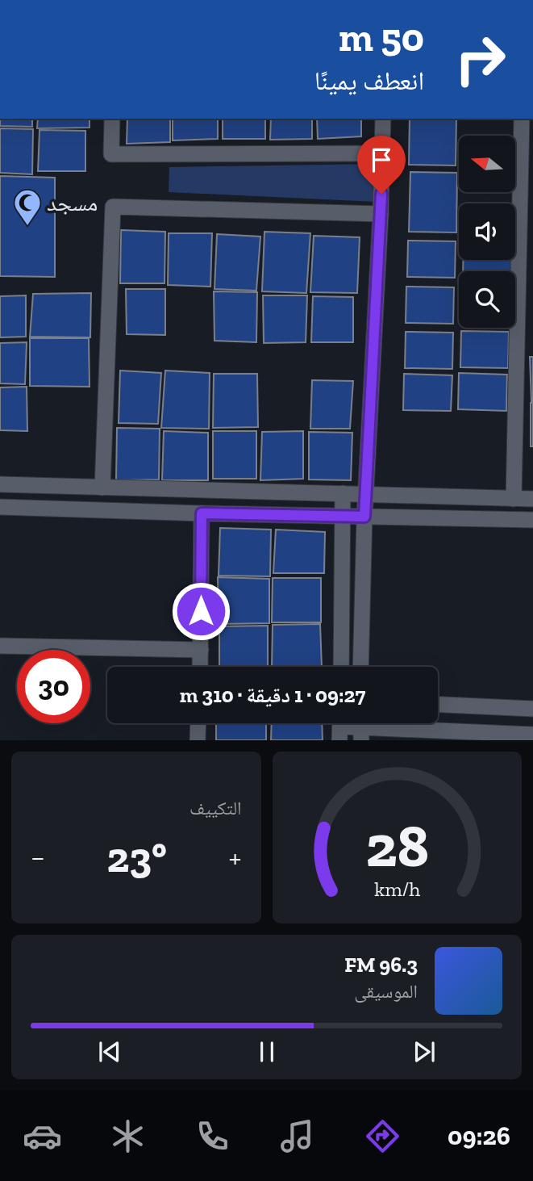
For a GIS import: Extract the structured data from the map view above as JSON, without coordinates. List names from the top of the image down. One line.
{"places":{"mosque":["مسجد"]},"north":"left","page":{"turn":["50 m","انعطف يمينًا"],"limit":"30","trip":"09:27 · 1 دقيقة · 310 m","tile":"التكييف","heat":["−","23°","+"],"song":["96.3 FM","الموسيقى"],"tabs":"09:26","gauge":["28","km/h"]}}
